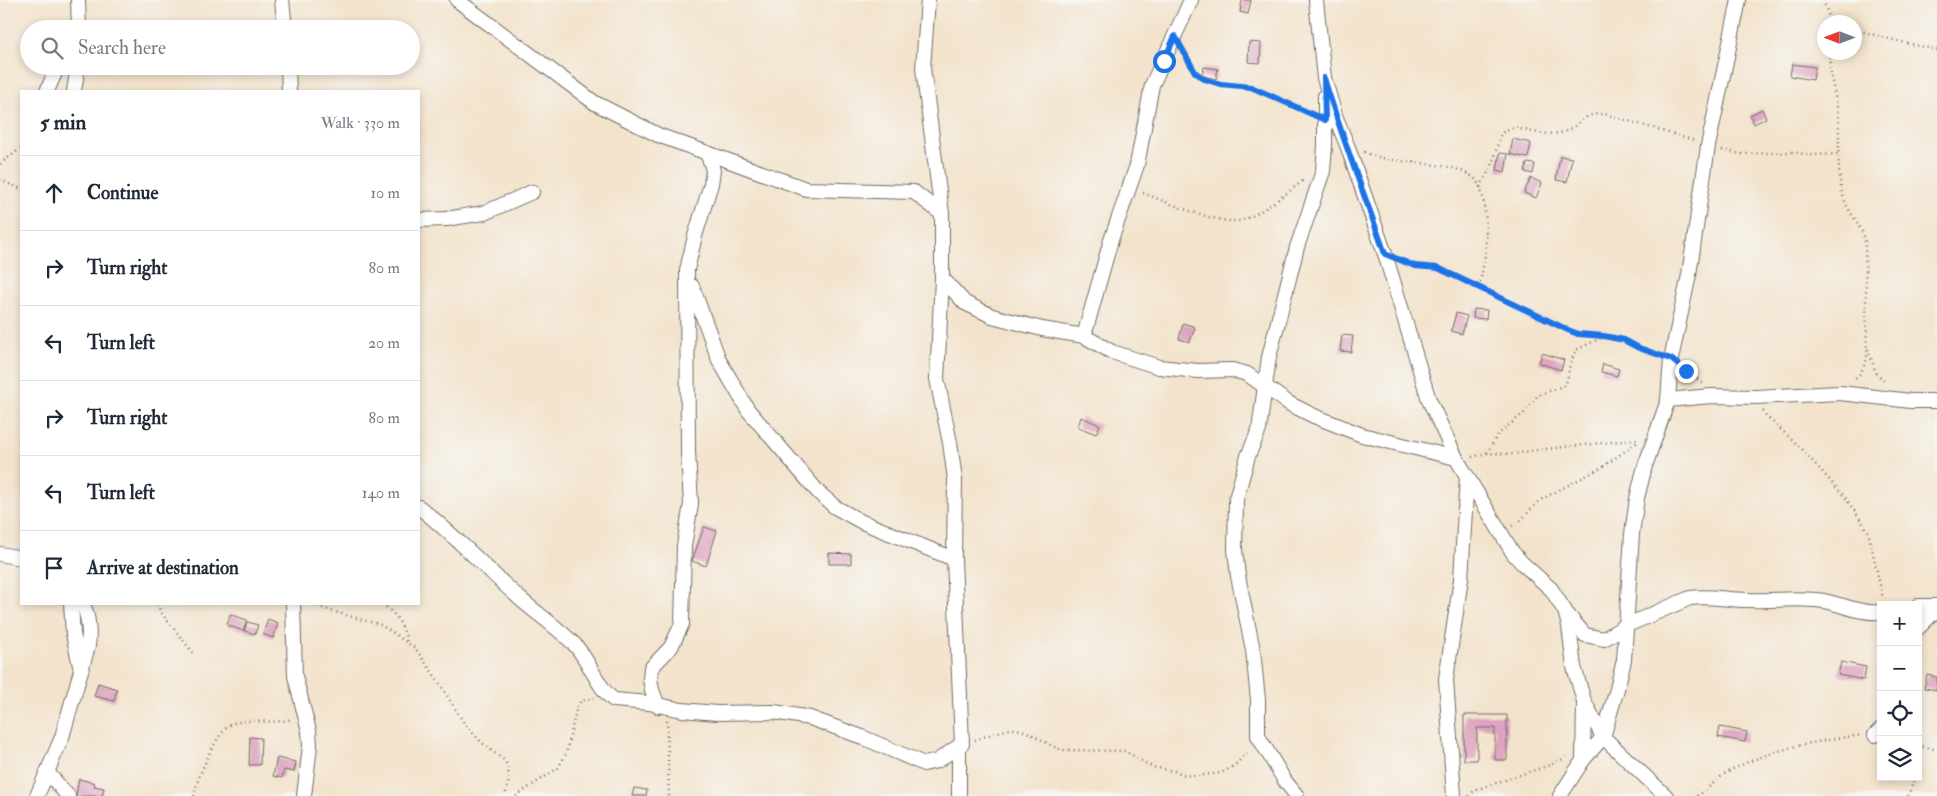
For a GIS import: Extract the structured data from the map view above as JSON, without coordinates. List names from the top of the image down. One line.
{"north":"left","page":{"search":"Search here","heading":["5 min","Walk · 330 m"],"list":[["Continue","10 m"],["Turn right","80 m"],["Turn left","20 m"],["Turn right","80 m"],["Turn left","140 m"],"Arrive at destination"],"map_buttons":["+","−"]}}
